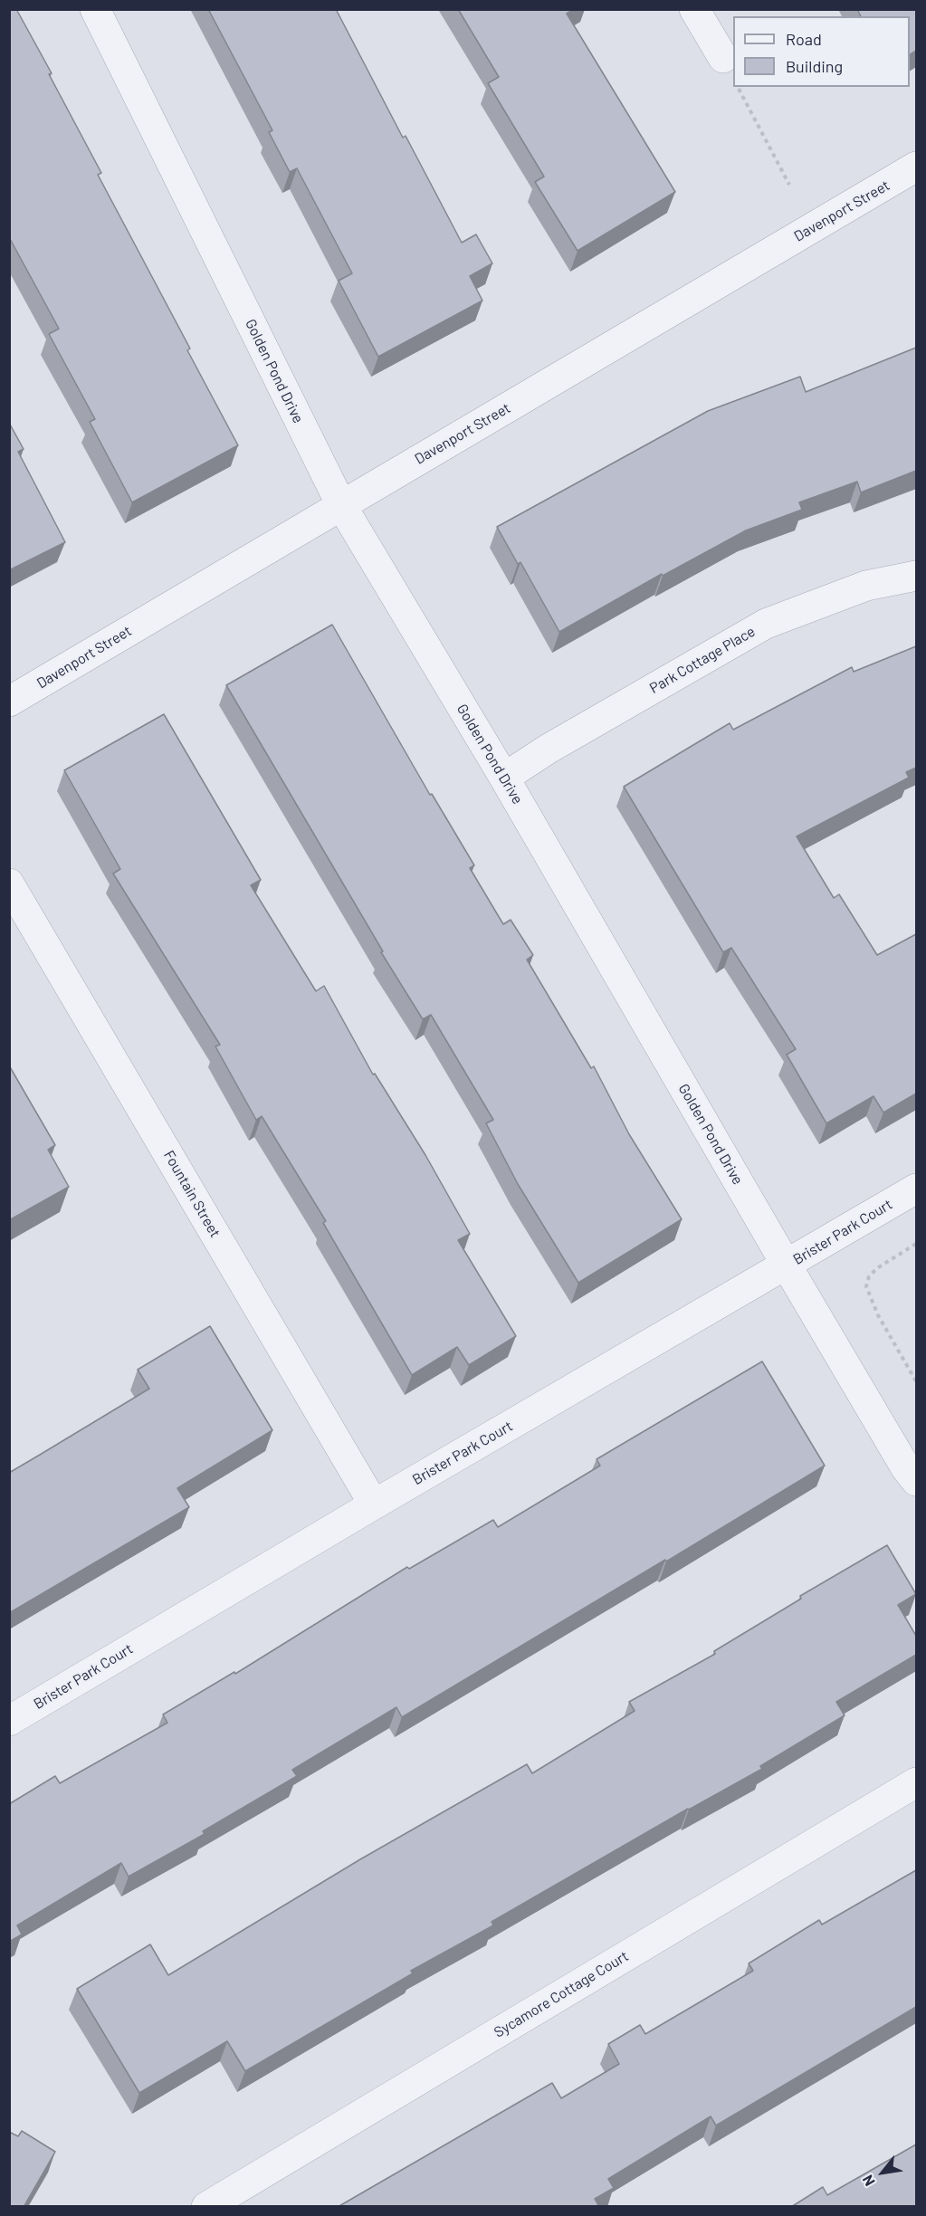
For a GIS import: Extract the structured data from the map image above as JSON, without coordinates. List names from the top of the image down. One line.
{"streets":{"street":["Davenport Street","Golden Pond Drive","Park Cottage Place","Fountain Street","Brister Park Court","Sycamore Cottage Court"]},"crossings":[["Davenport Street","Golden Pond Drive"],["Golden Pond Drive","Park Cottage Place"],["Golden Pond Drive","Brister Park Court"],["Fountain Street","Brister Park Court"]],"legend":["Road","Building"],"north":"bottom left"}
